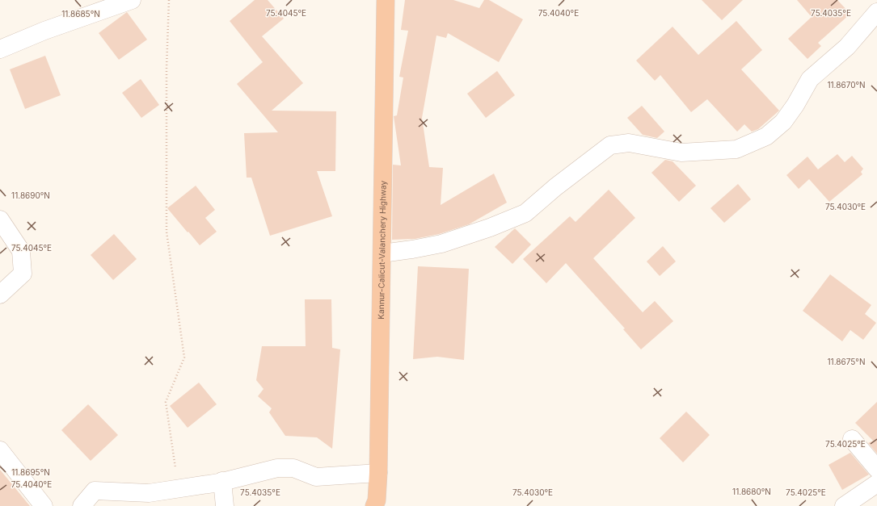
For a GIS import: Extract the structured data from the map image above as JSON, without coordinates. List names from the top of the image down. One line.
{"streets":{"highway":["Kannur-Calicut-Valanchery Highway"]},"coordinates":["75.4045°E","75.4040°E","75.4035°E","11.8685°N","11.8670°N","11.8690°N","75.4030°E","11.8675°N","75.4025°E","11.8695°N","11.8680°N"]}
